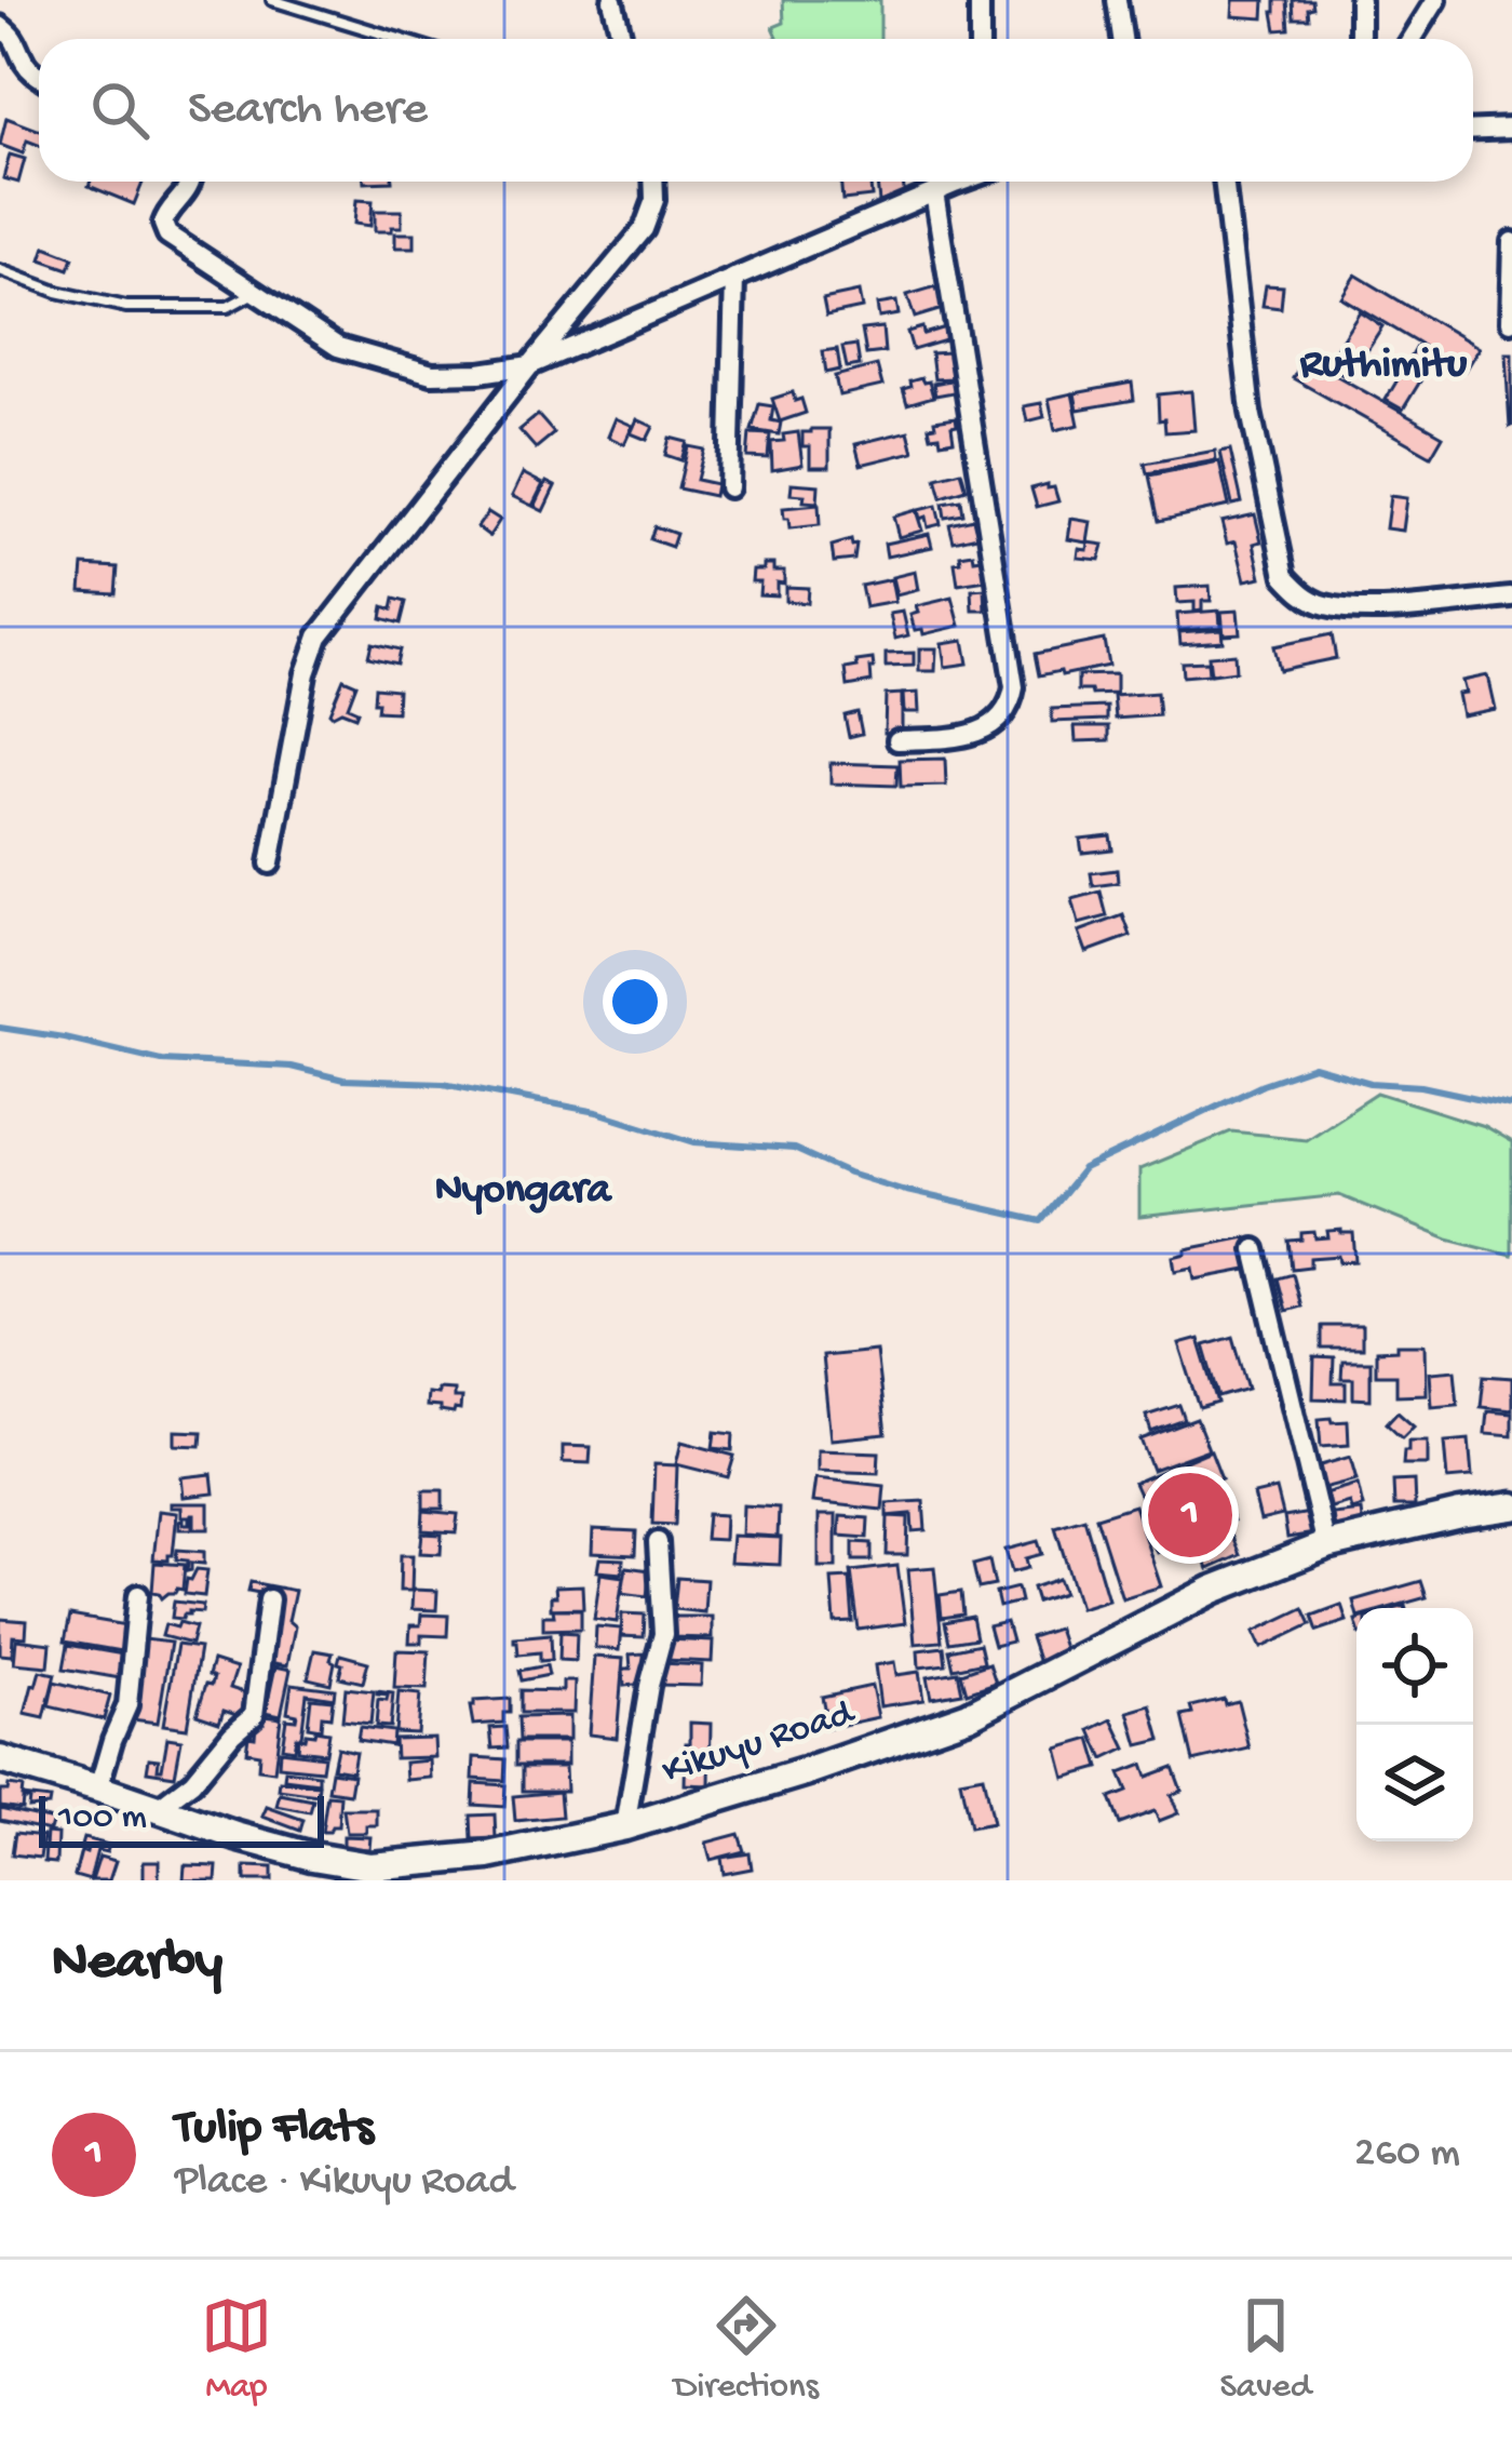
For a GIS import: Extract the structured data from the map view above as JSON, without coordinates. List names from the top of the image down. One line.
{"streets":{"main road":["Kikuyu Road"]},"districts":["Ruthimitu","Nyongara"],"scale_bar":"100 m","page":{"search":"Search here","pins":"1","scale":"100 m","heading":"Nearby","list":[{"mark":"1","name":"Tulip Flats","note":"Place · Kikuyu Road","value":"260 m"}],"nav":["Map","Directions","Saved"]}}
